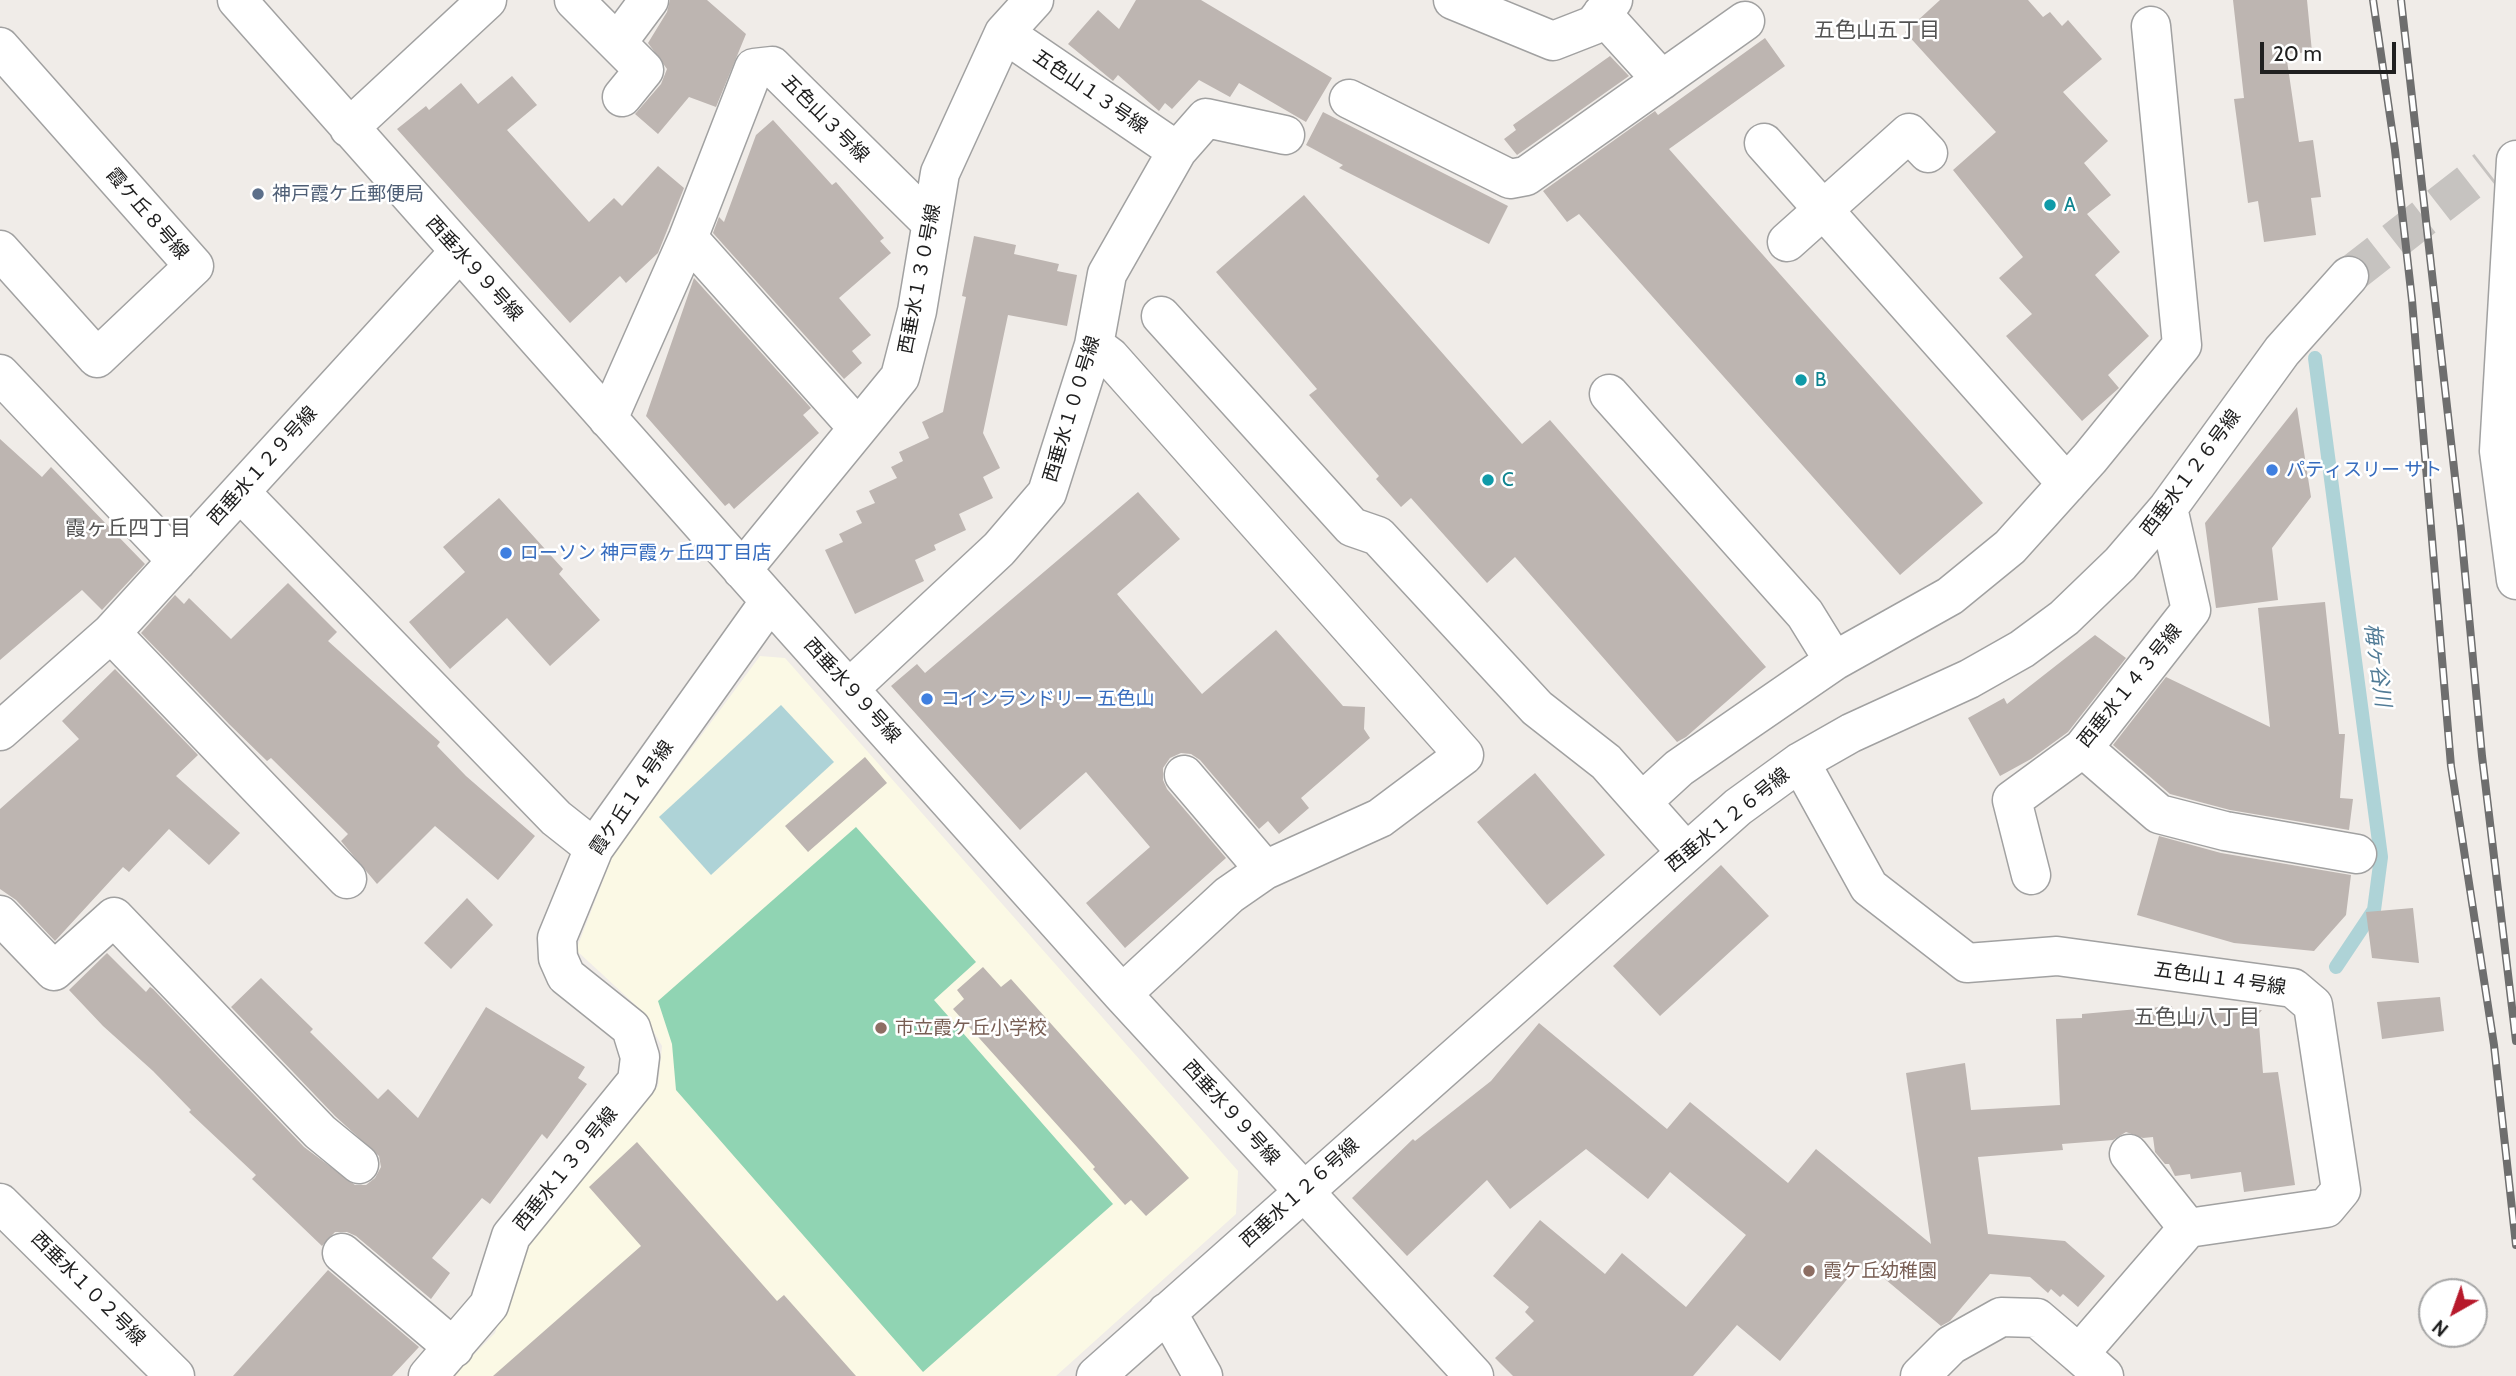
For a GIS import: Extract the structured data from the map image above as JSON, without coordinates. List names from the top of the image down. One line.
{"streets":{"street":["五色山１３号線","五色山３号線","霞ケ丘８号線","西垂水９９号線","西垂水１３０号線","西垂水１００号線","西垂水１２９号線","西垂水１２６号線","西垂水１４３号線","霞ケ丘１４号線","五色山１４号線","西垂水１３９号線","西垂水１０２号線"]},"crossings":[["五色山１３号線","西垂水１３０号線"],["五色山１３号線","西垂水１００号線"],["五色山３号線","西垂水９９号線"],["五色山３号線","西垂水１３０号線"],["西垂水９９号線","西垂水１３０号線"],["西垂水９９号線","西垂水１００号線"],["西垂水９９号線","西垂水１２９号線"],["西垂水９９号線","西垂水１２６号線"],["西垂水９９号線","霞ケ丘１４号線"],["西垂水１２６号線","西垂水１４３号線"],["西垂水１２６号線","五色山１４号線"],["霞ケ丘１４号線","西垂水１３９号線"]],"districts":["五色山五丁目","霞ヶ丘四丁目","五色山八丁目"],"water":["梅ヶ谷川"],"places":["神戸霞ケ丘郵便局","A","B","パティスリー サト","C","ローソン 神戸霞ヶ丘四丁目店","コインランドリー 五色山","市立霞ケ丘小学校","霞ケ丘幼稚園"],"scale_bar":"20 m","north":"bottom left"}
